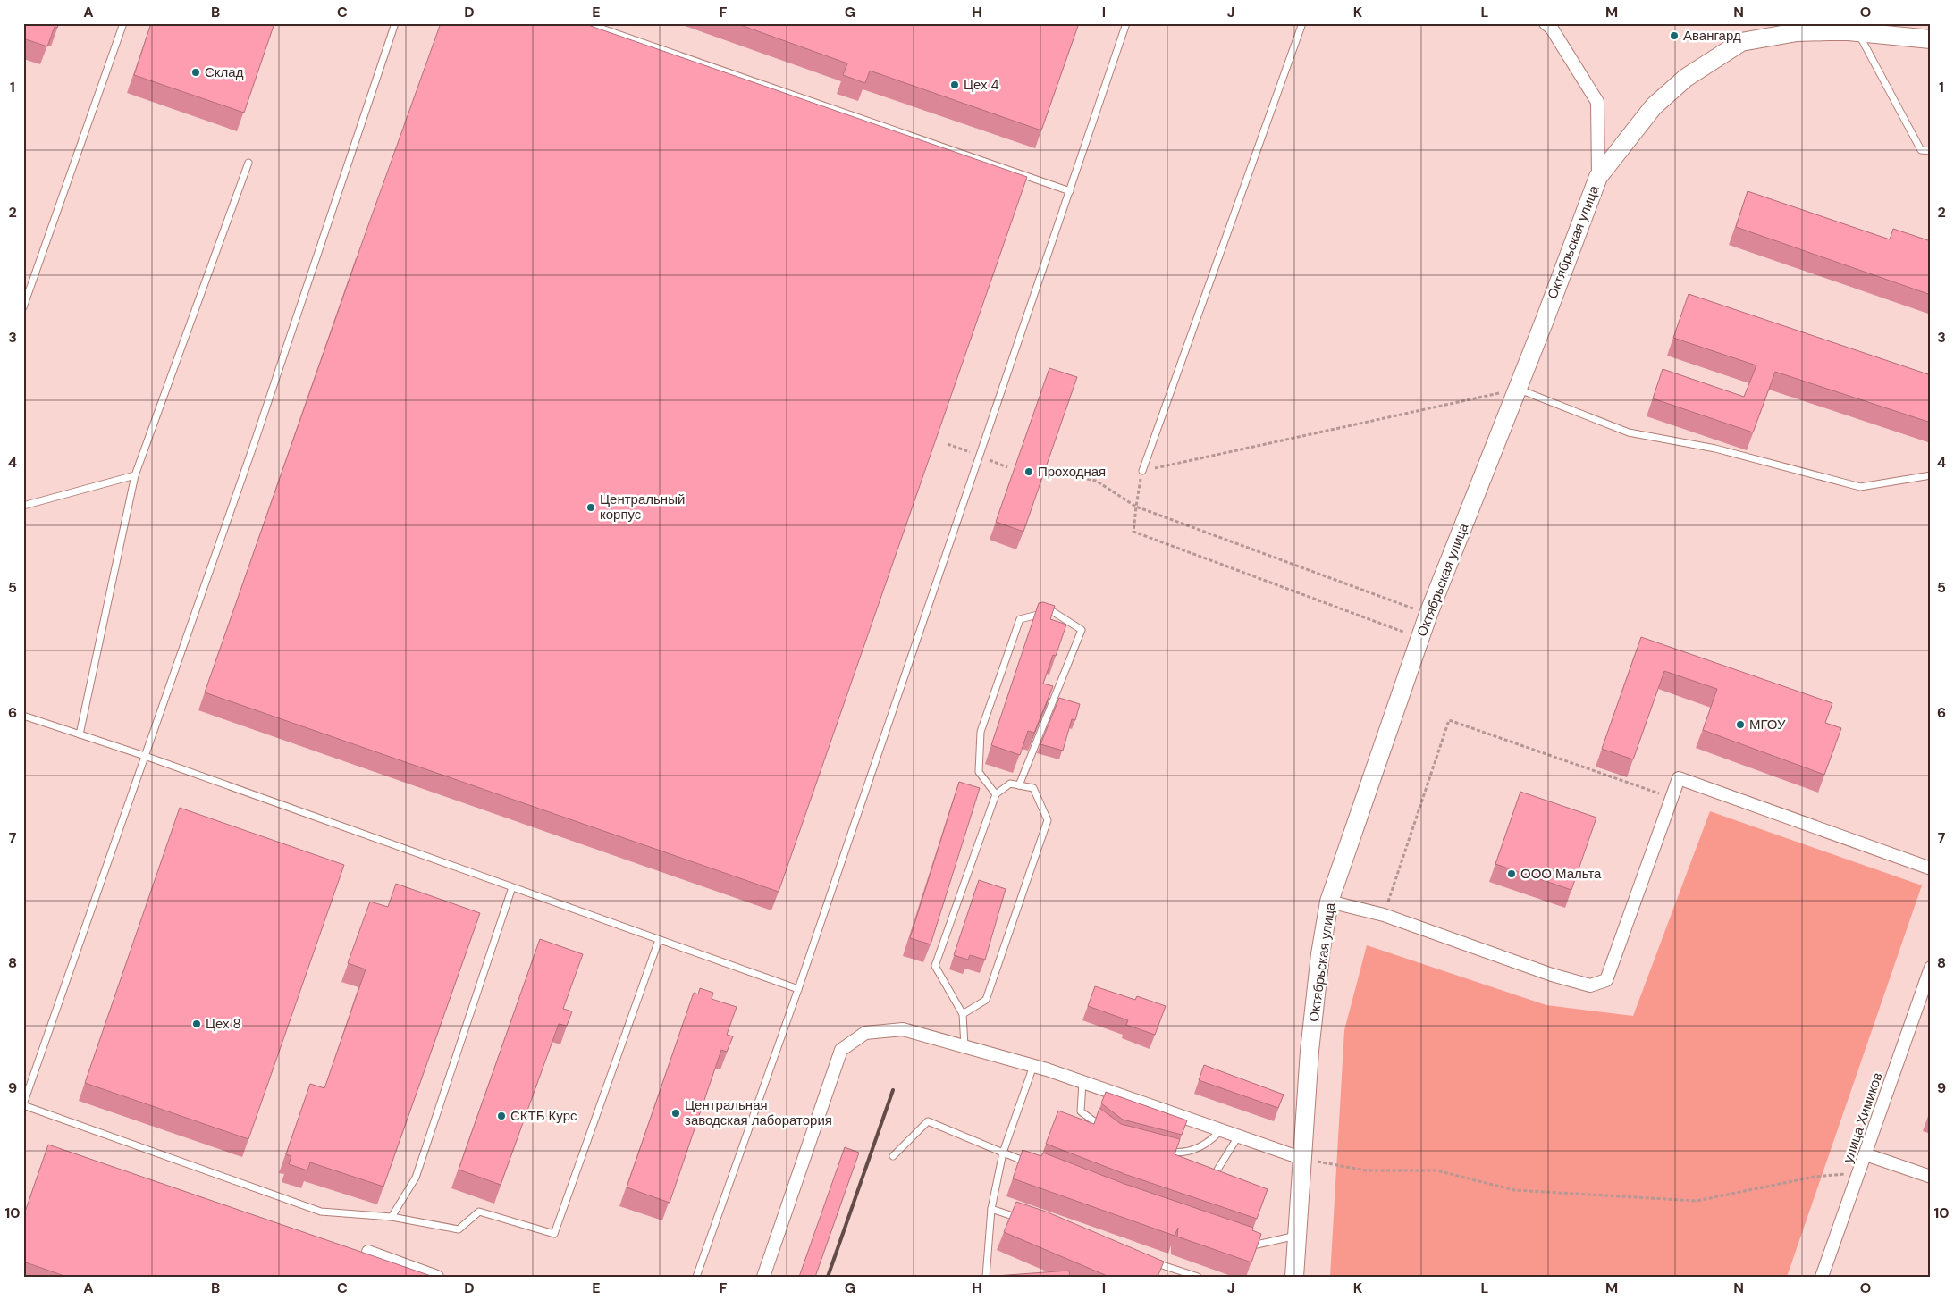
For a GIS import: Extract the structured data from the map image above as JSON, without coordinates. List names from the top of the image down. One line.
{"streets":{"main road":["Октябрьская улица"],"street":["улица Химиков"]},"places":["Авангард","Склад","Цех 4","Проходная","Центральный корпус","МГОУ","ООО Мальта","Цех 8","Центральная заводская лаборатория","СКТБ Курс"],"grid":{"columns":["A","B","C","D","E","F","G","H","I","J","K","L","M","N","O"],"rows":["1","2","3","4","5","6","7","8","9","10"]}}
